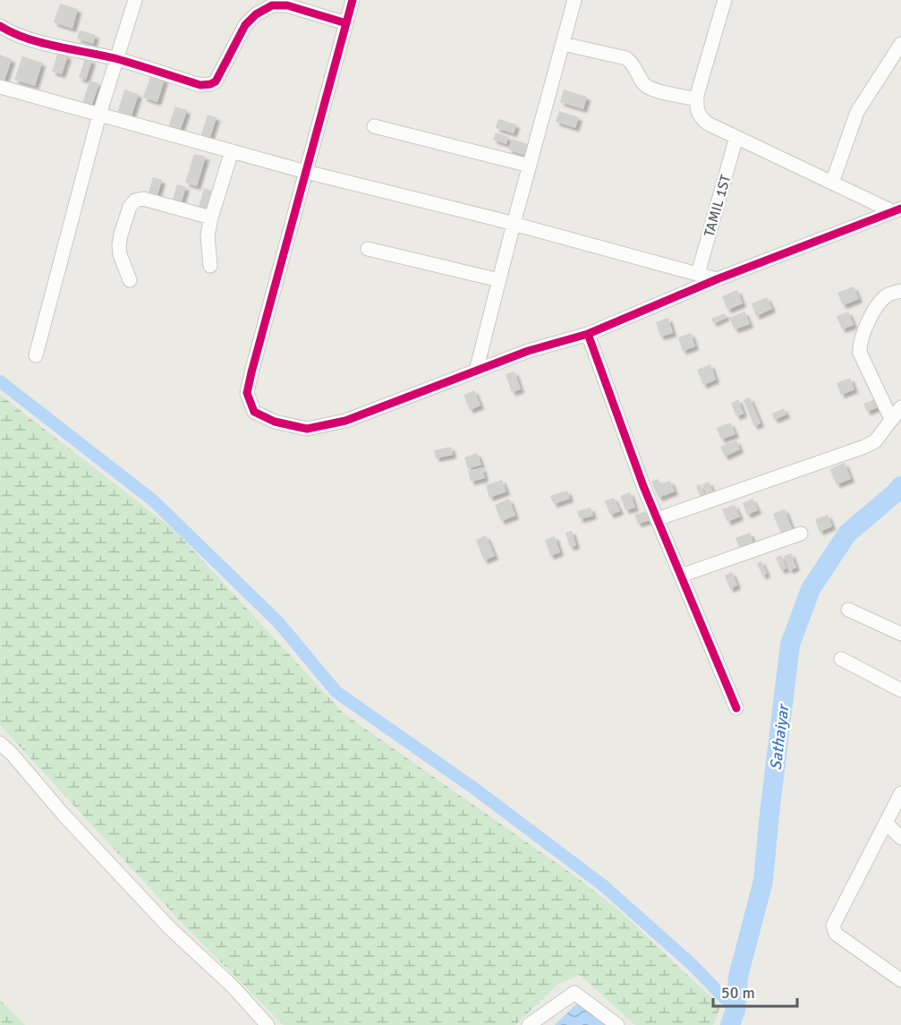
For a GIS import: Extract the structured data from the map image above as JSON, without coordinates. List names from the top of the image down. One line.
{"streets":{"street":["TAMIL 1ST"]},"water":["Sathaiyar"],"scale_bar":"50 m"}
